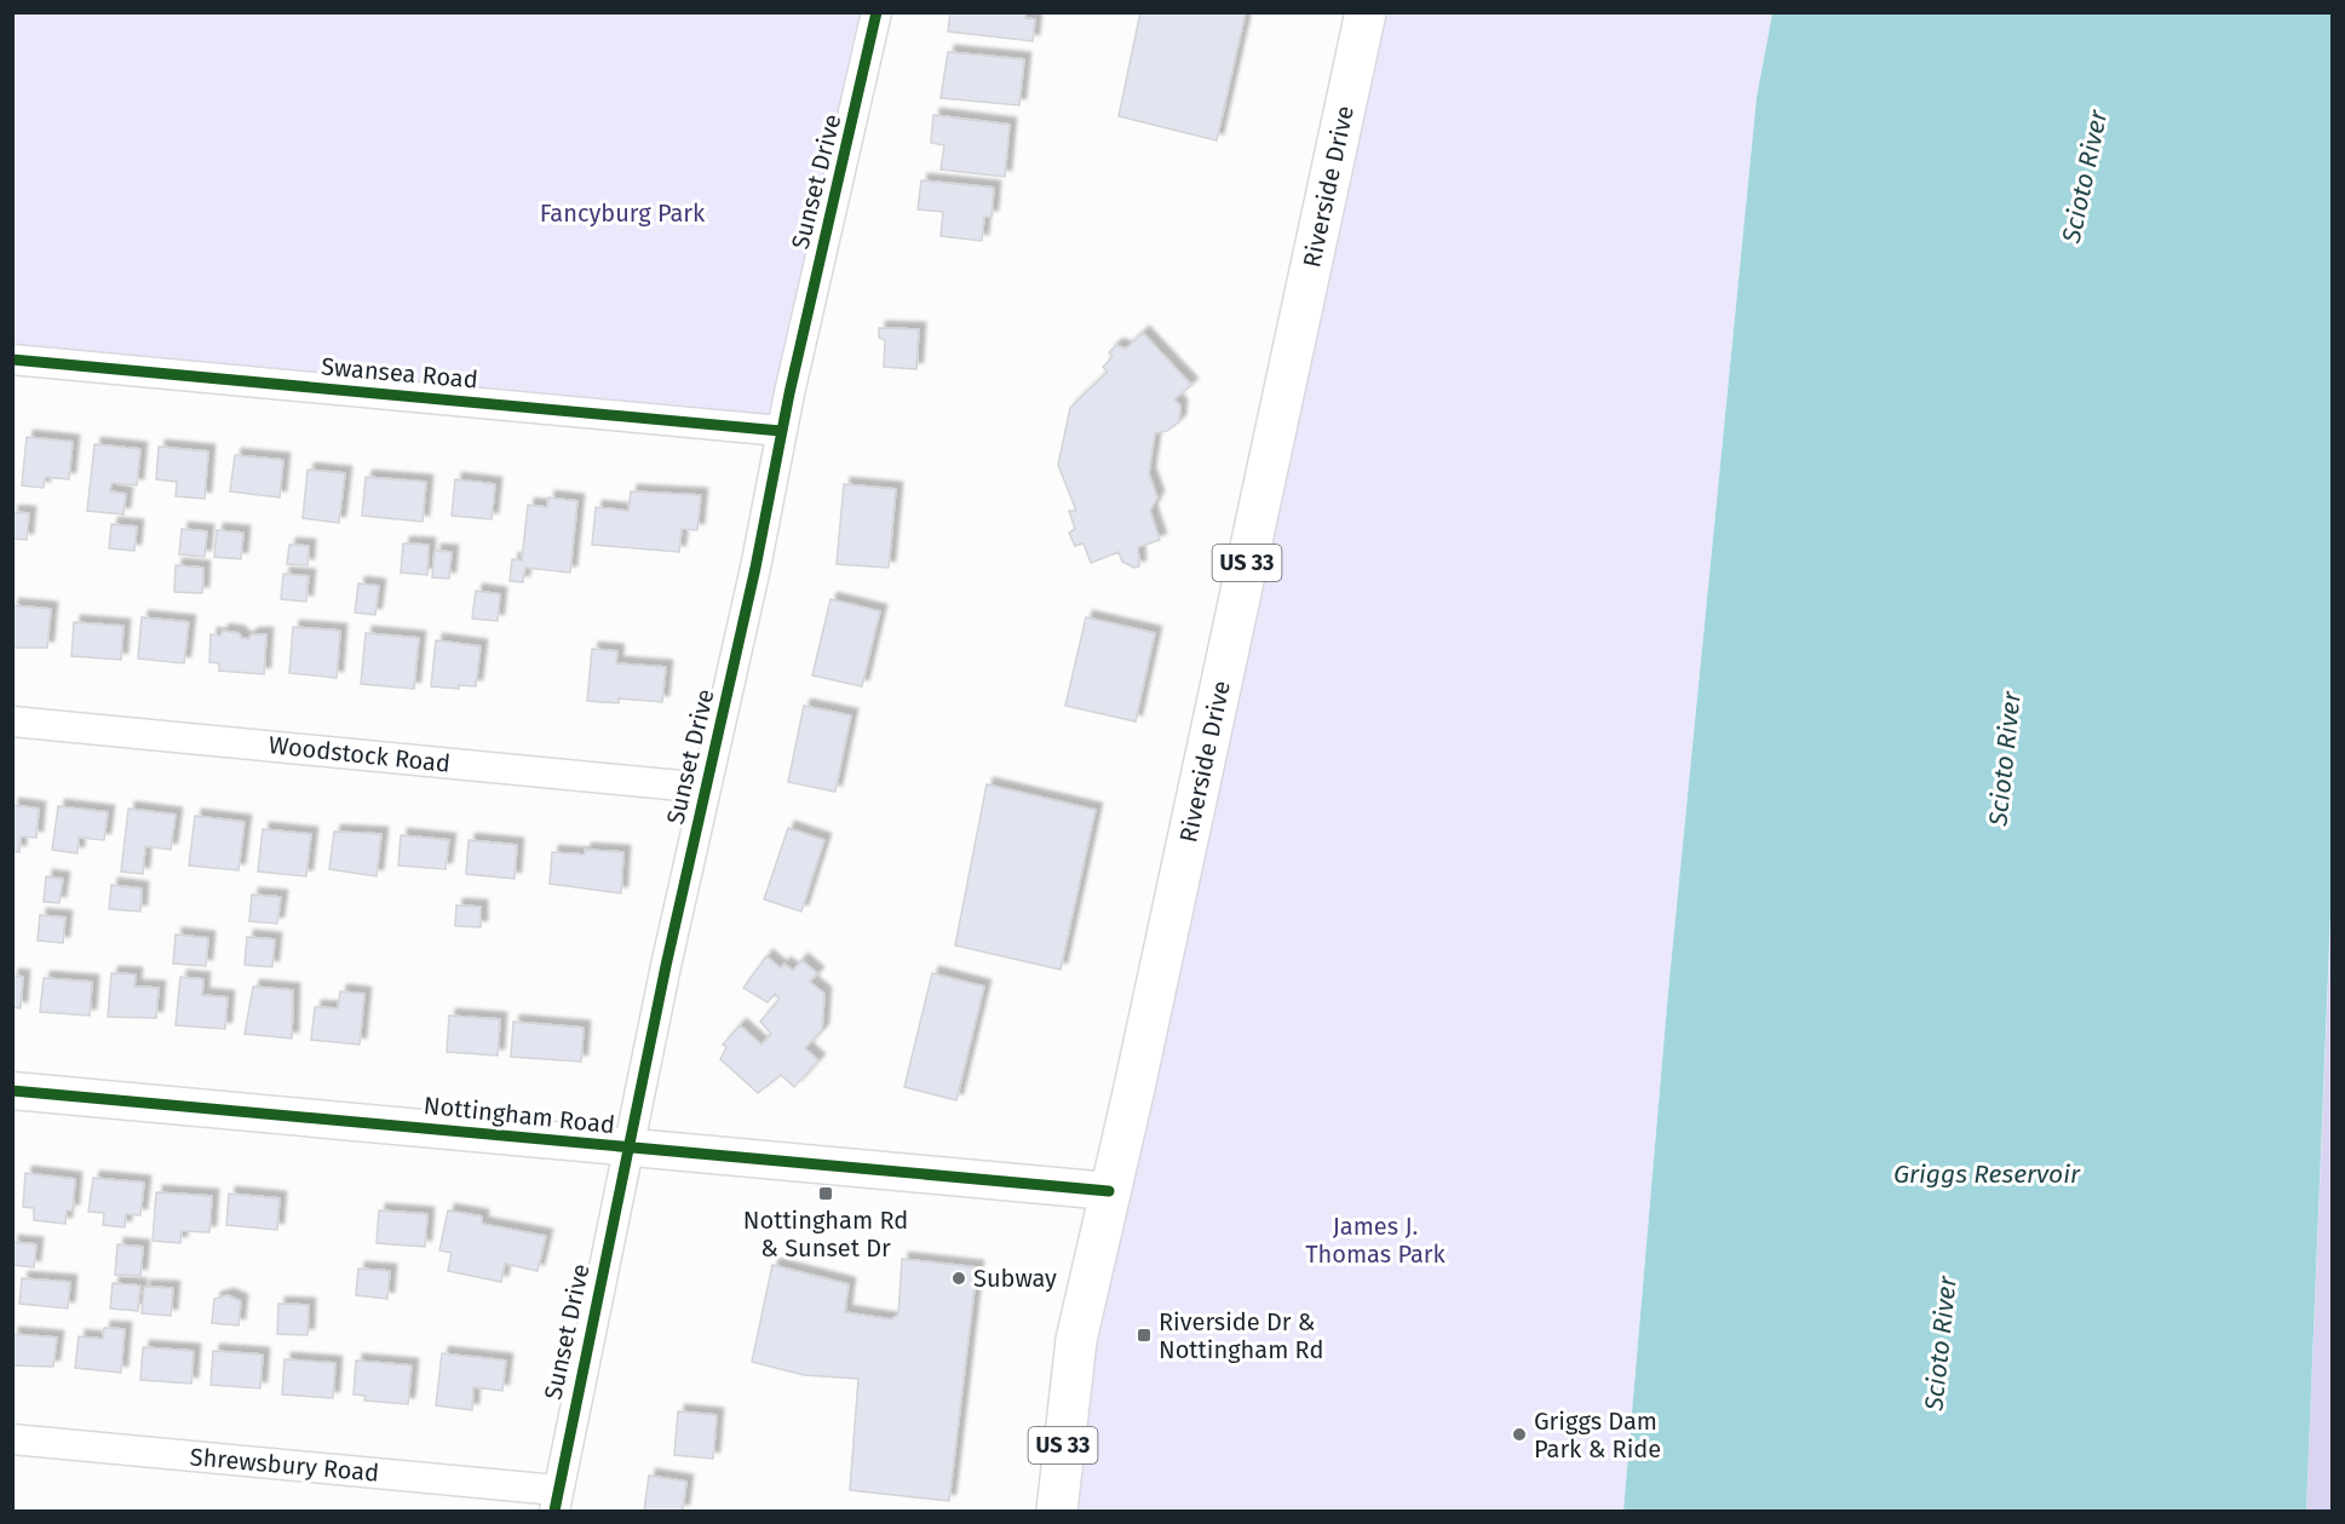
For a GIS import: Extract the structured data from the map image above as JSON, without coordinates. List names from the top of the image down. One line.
{"streets":{"main road":["Riverside Drive","US 33"],"street":["Sunset Drive","Swansea Road","Woodstock Road","Nottingham Road","Shrewsbury Road"]},"crossings":[["Sunset Drive","Swansea Road"],["Sunset Drive","Woodstock Road"],["Sunset Drive","Nottingham Road"],["Sunset Drive","Shrewsbury Road"],["Riverside Drive","Nottingham Road"]],"water":["Scioto River","Griggs Reservoir"],"parks":["Fancyburg Park","James J. Thomas Park"],"places":{"transit":["Nottingham Rd & Sunset Dr","Riverside Dr & Nottingham Rd"],"other":["Subway","Griggs Dam Park & Ride"]}}
